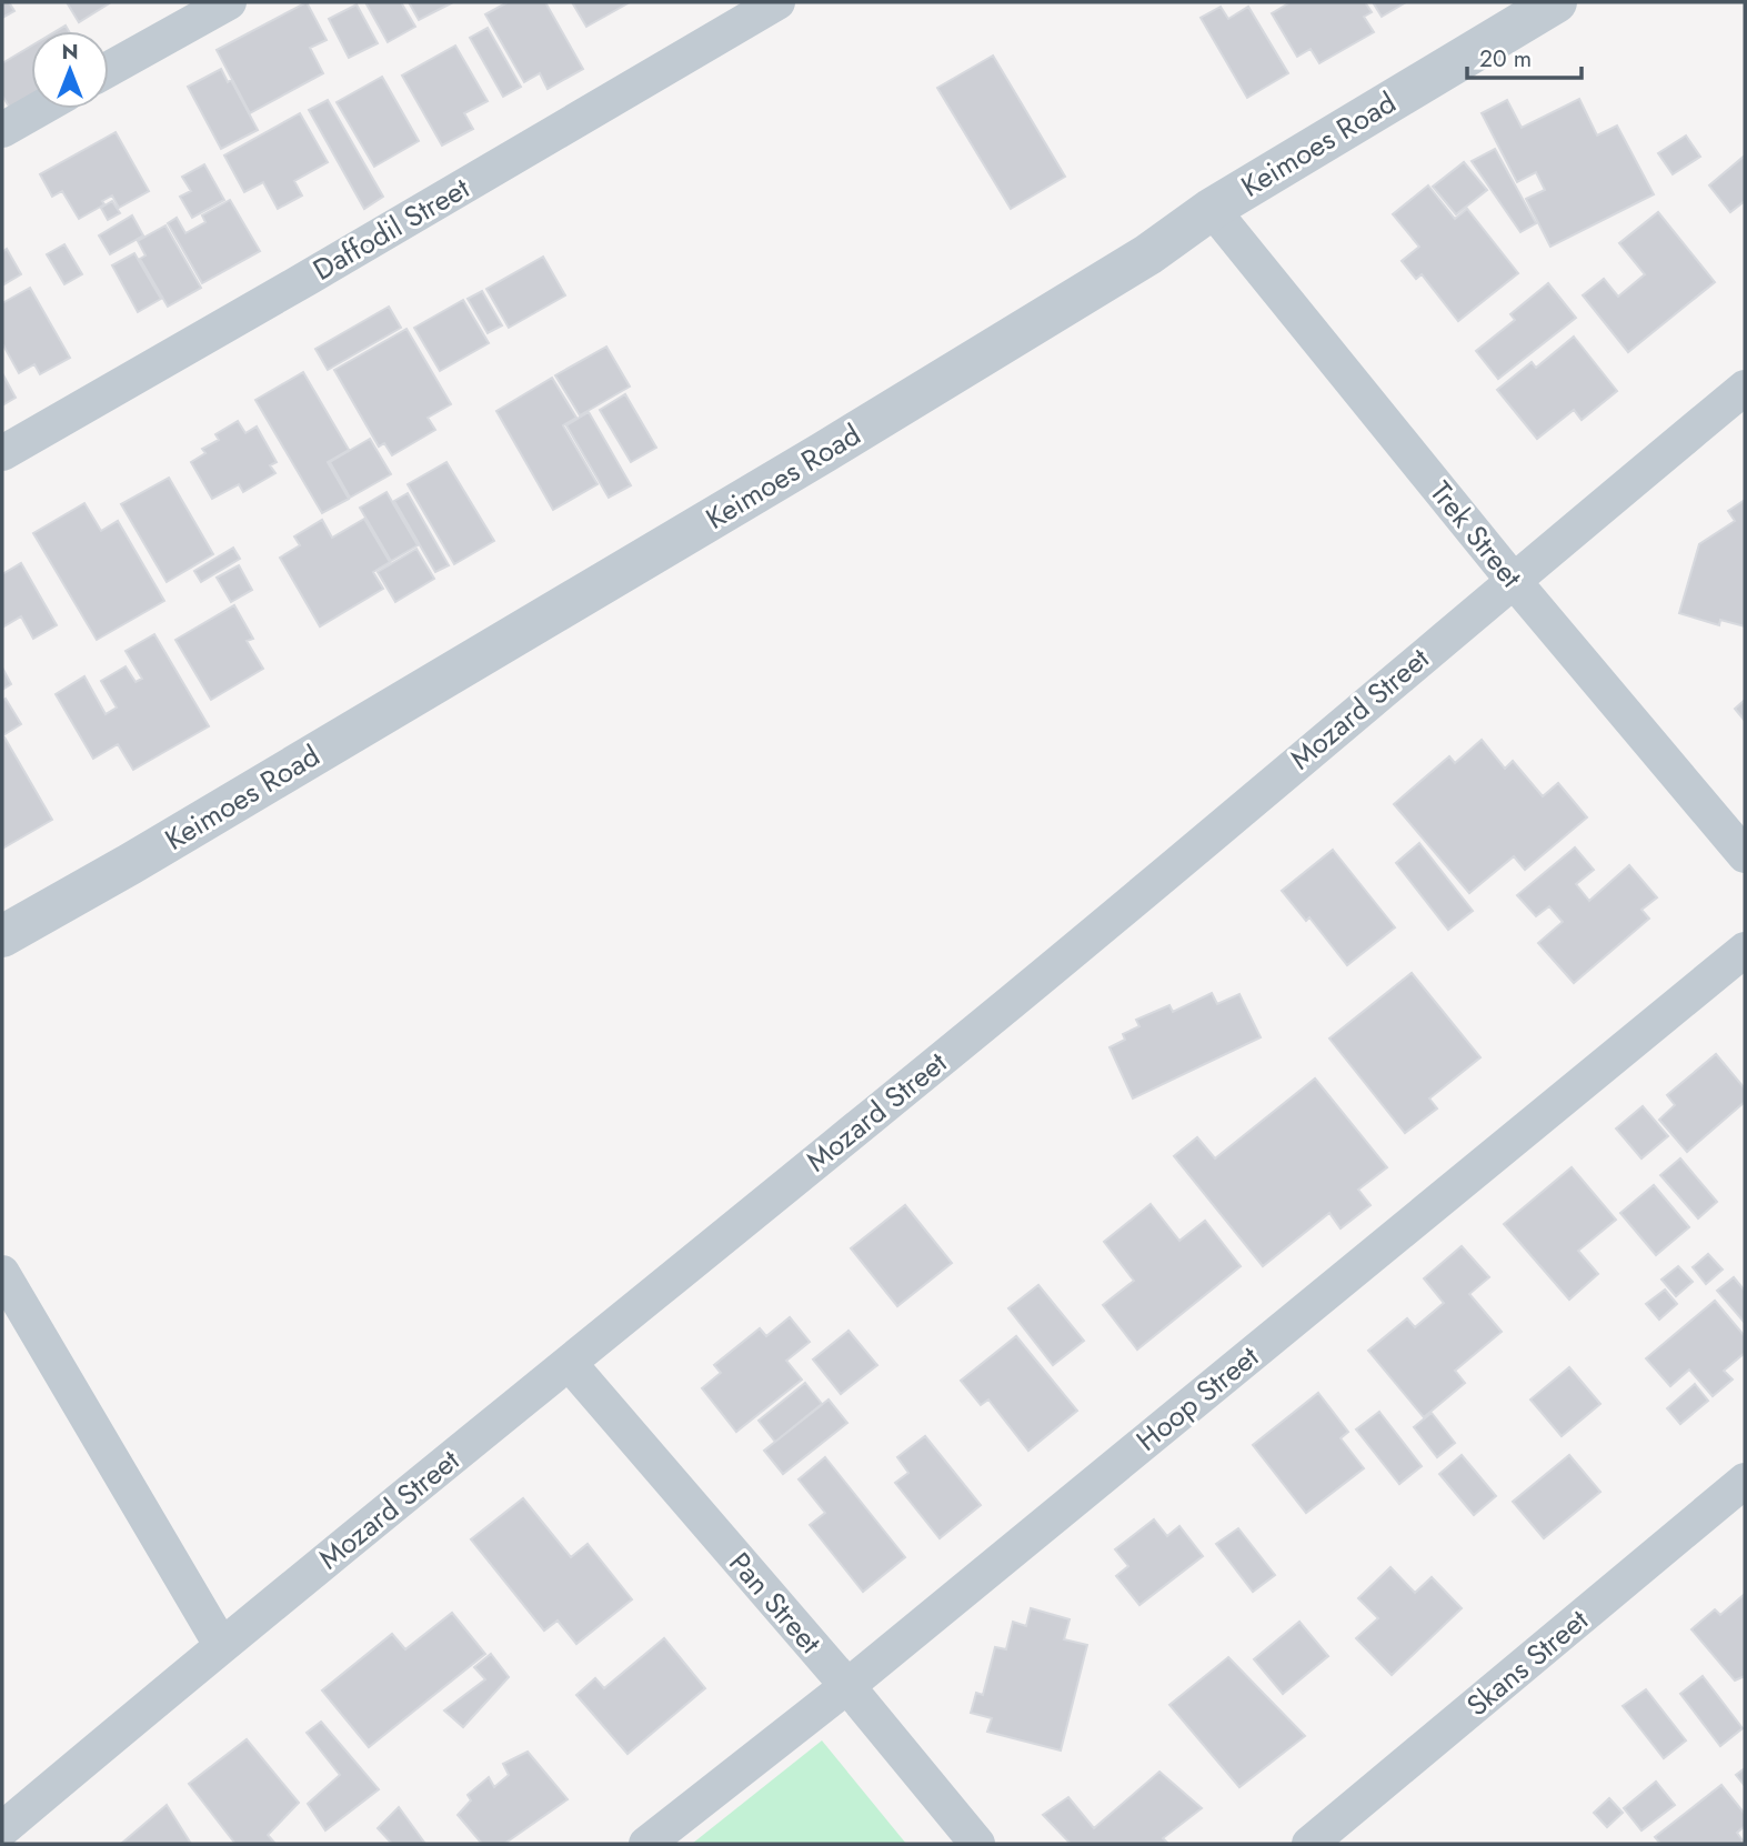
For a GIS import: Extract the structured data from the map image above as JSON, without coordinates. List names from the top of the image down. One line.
{"streets":{"street":["Keimoes Road","Daffodil Street","Trek Street","Mozard Street","Hoop Street","Pan Street","Skans Street"]},"crossings":[["Keimoes Road","Trek Street"],["Trek Street","Mozard Street"],["Mozard Street","Pan Street"],["Hoop Street","Pan Street"]],"scale_bar":"20 m","north":"top"}
